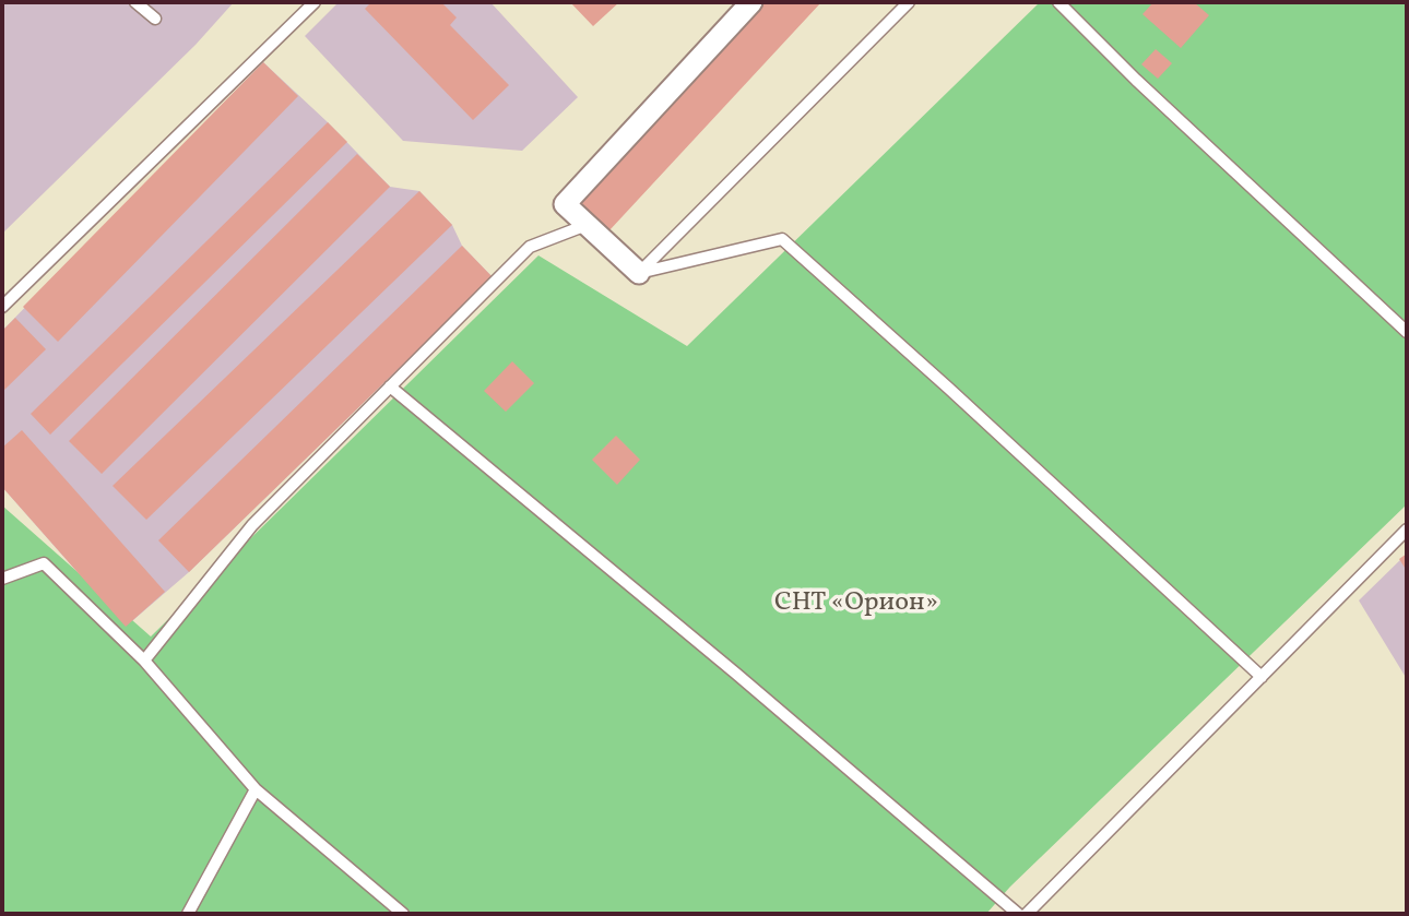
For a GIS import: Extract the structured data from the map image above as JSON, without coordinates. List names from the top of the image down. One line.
{"parks":["СНТ «Орион»"]}
